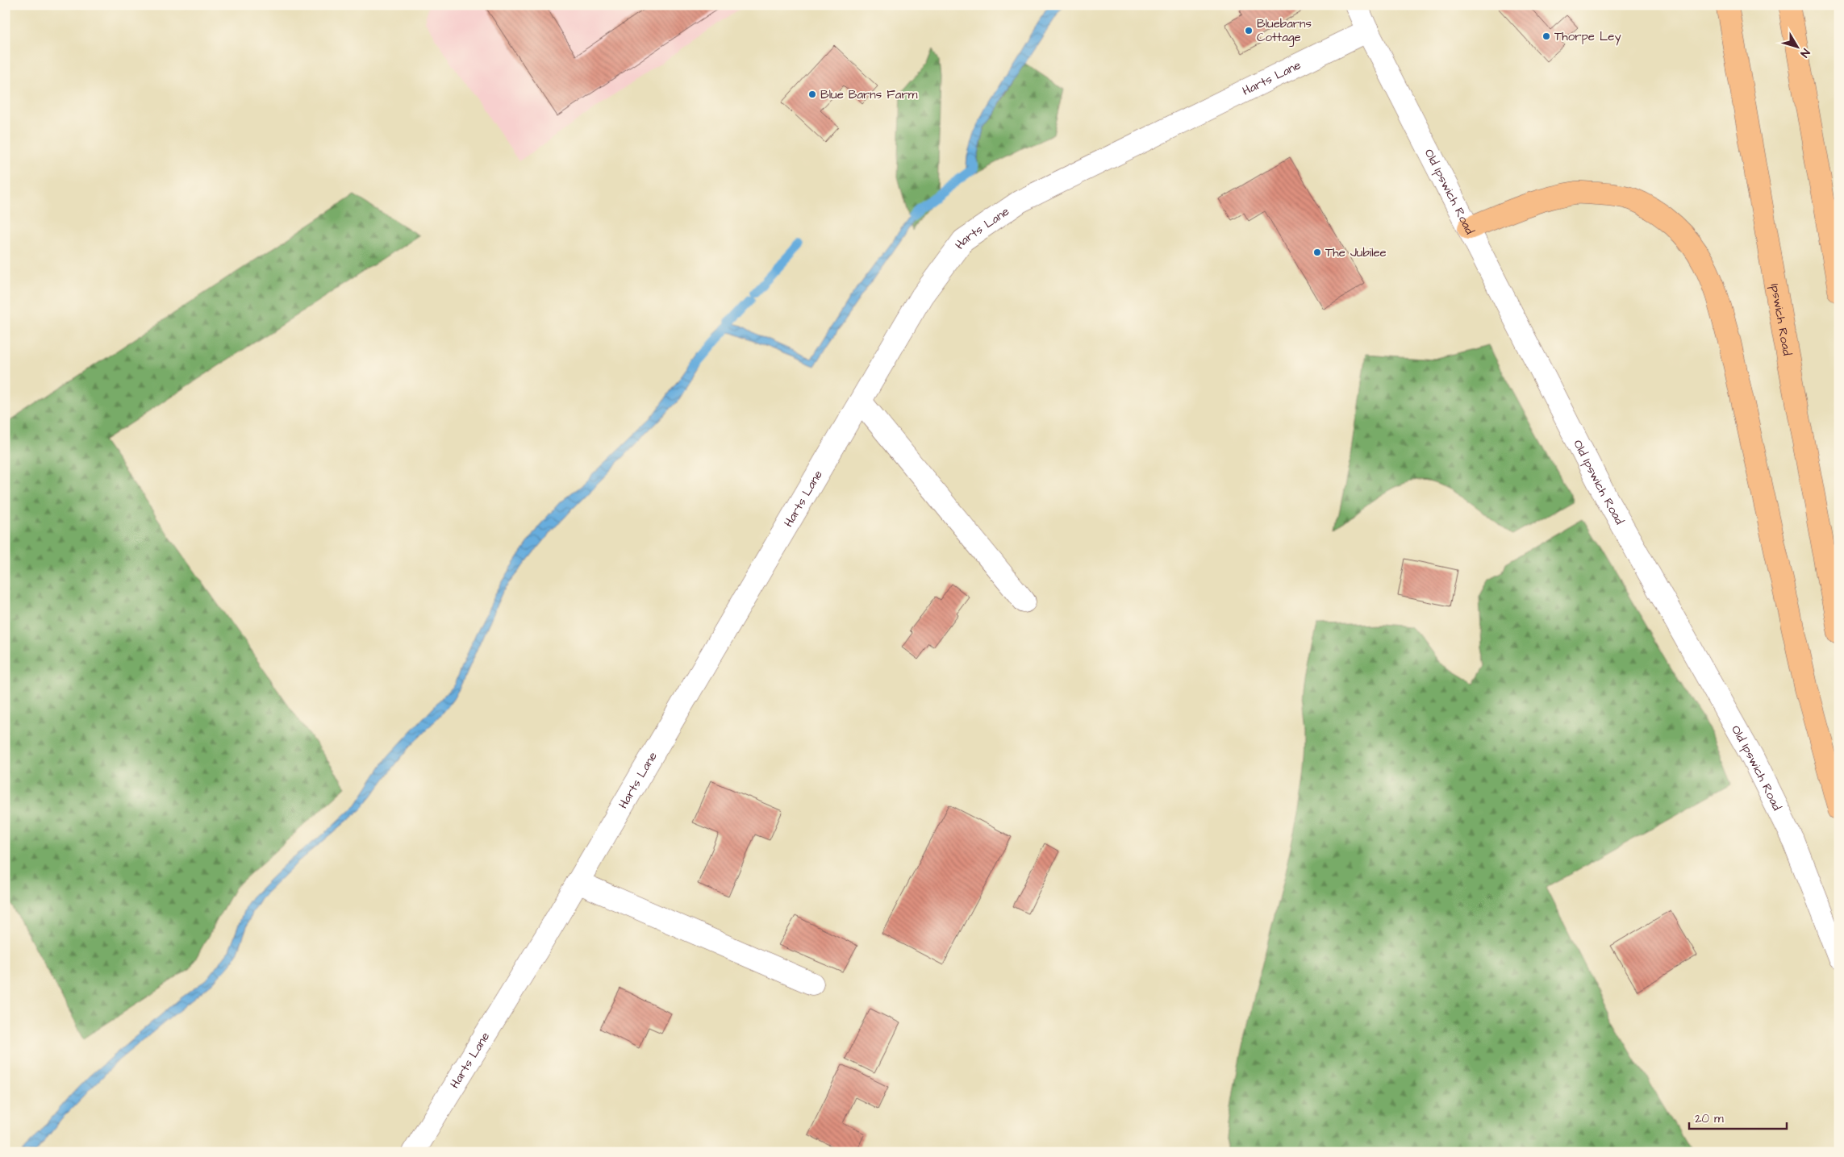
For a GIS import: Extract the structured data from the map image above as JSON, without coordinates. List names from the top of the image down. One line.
{"streets":{"highway":["Ipswich Road"],"street":["Harts Lane","Old Ipswich Road"]},"crossings":[["Harts Lane","Old Ipswich Road"]],"places":["Bluebarns Cottage","Thorpe Ley","Blue Barns Farm","The Jubilee"],"scale_bar":"20 m","north":"bottom right"}
